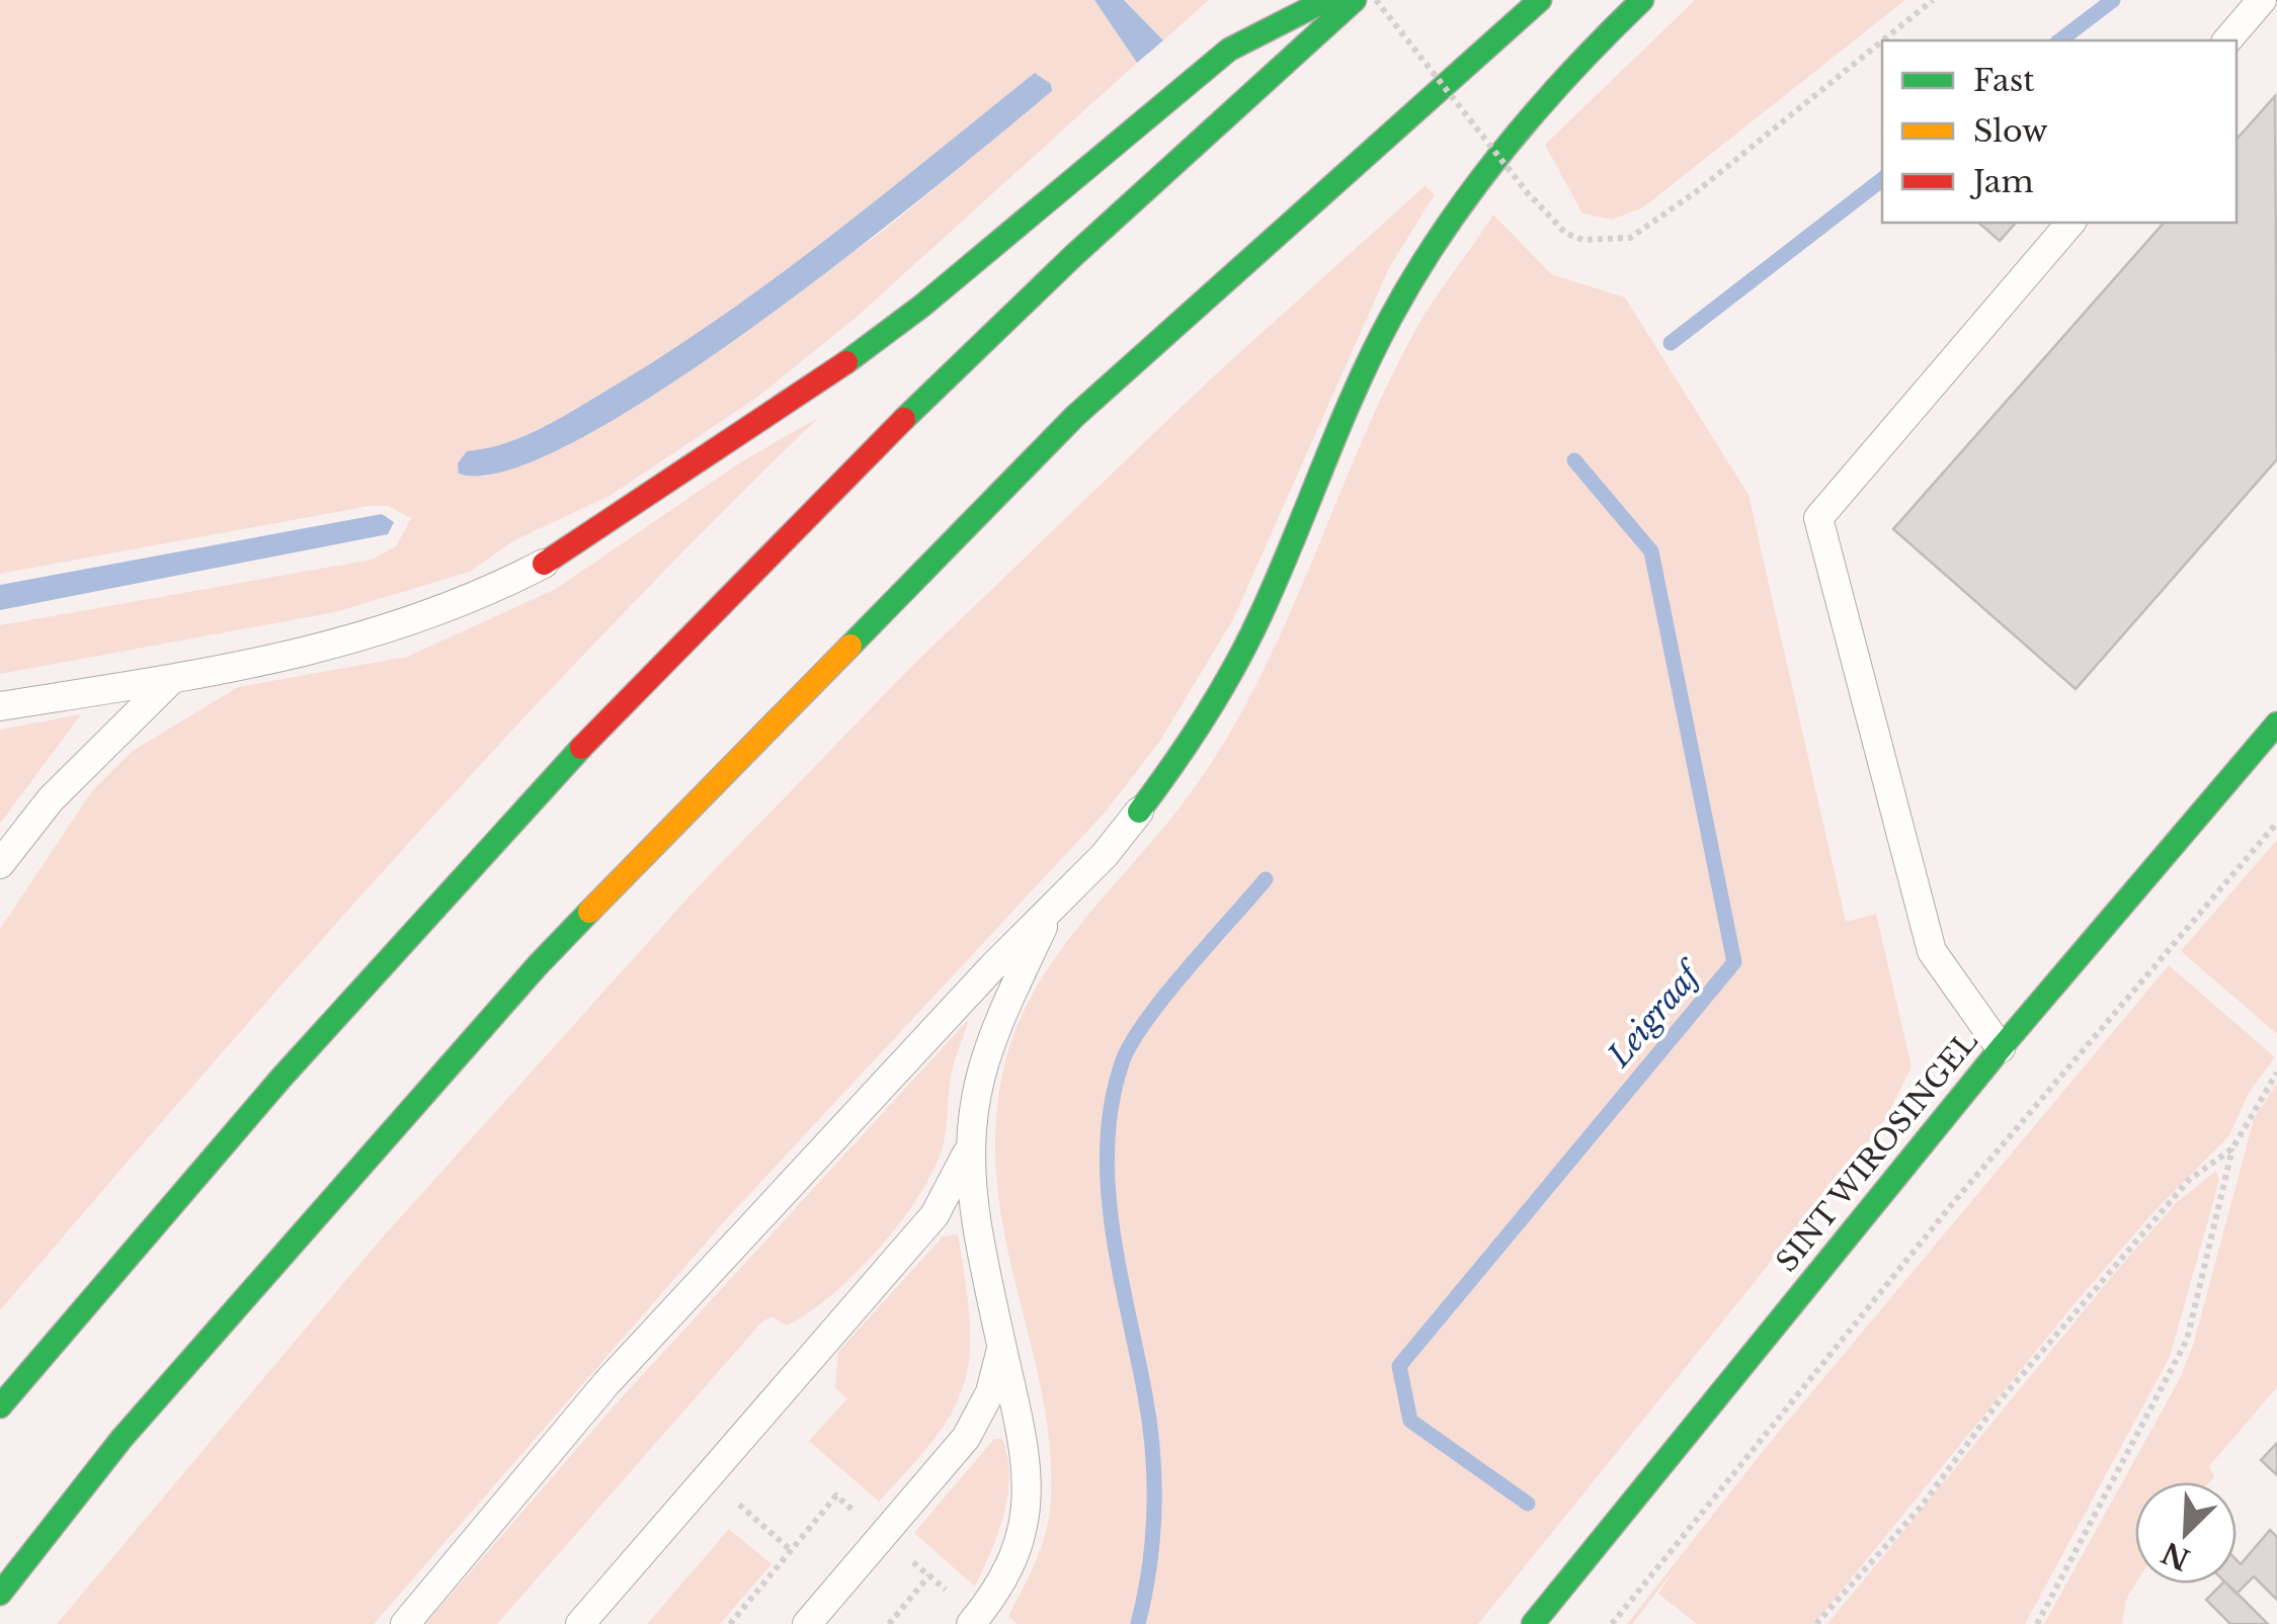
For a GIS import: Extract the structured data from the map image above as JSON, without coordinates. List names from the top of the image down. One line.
{"streets":{"main road":["SINT WIROSINGEL"]},"water":["Leigraaf"],"legend":["Fast","Slow","Jam"],"north":"bottom left"}
